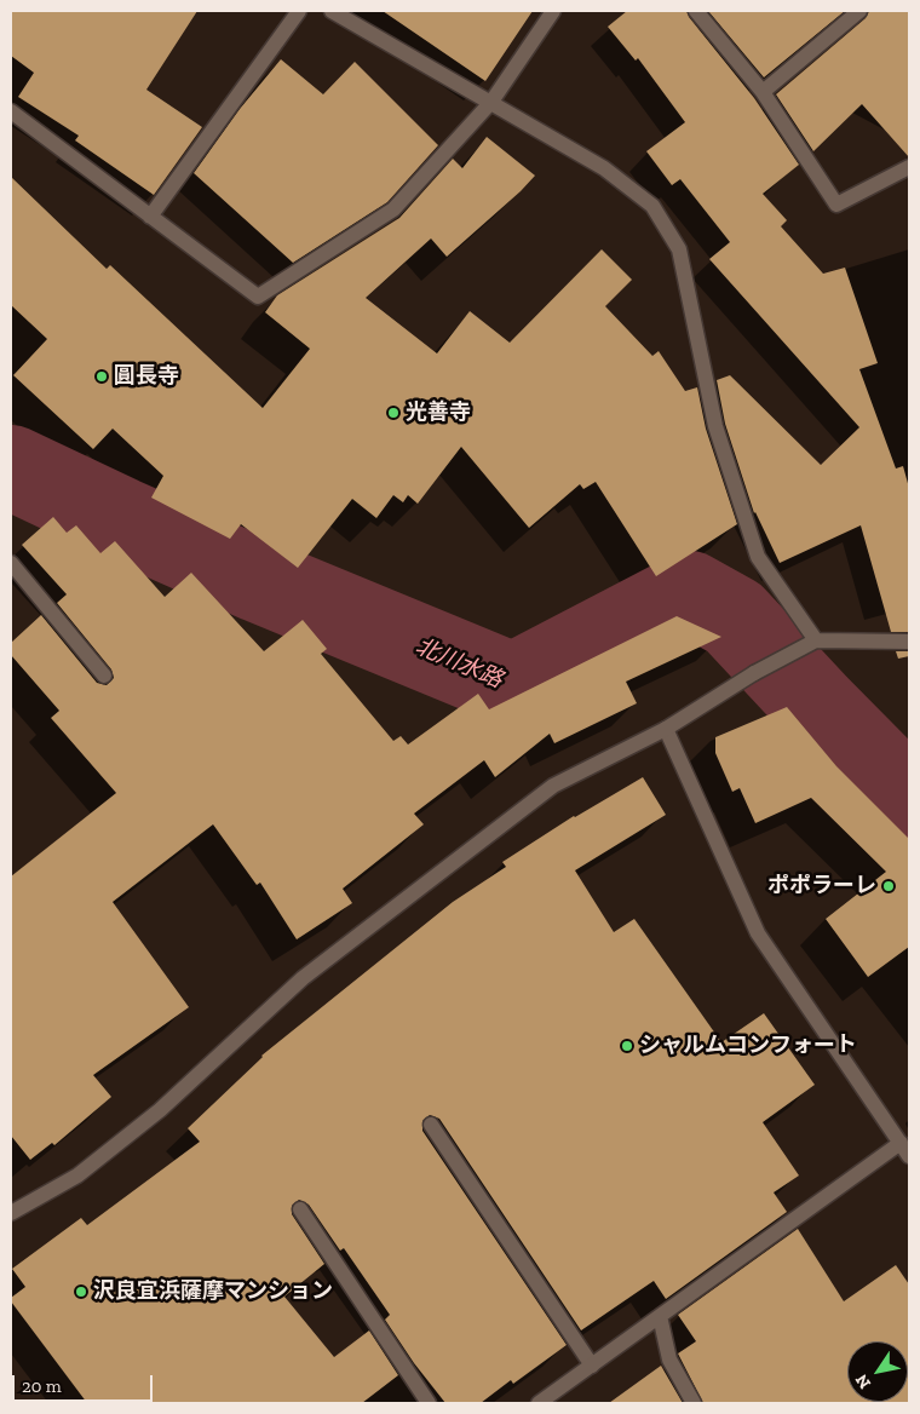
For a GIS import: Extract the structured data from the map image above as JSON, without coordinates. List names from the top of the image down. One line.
{"water":["北川水路"],"places":["圓長寺","光善寺","ポポラーレ","シャルムコンフォート","沢良宜浜薩摩マンション"],"scale_bar":"20 m","north":"bottom left"}
